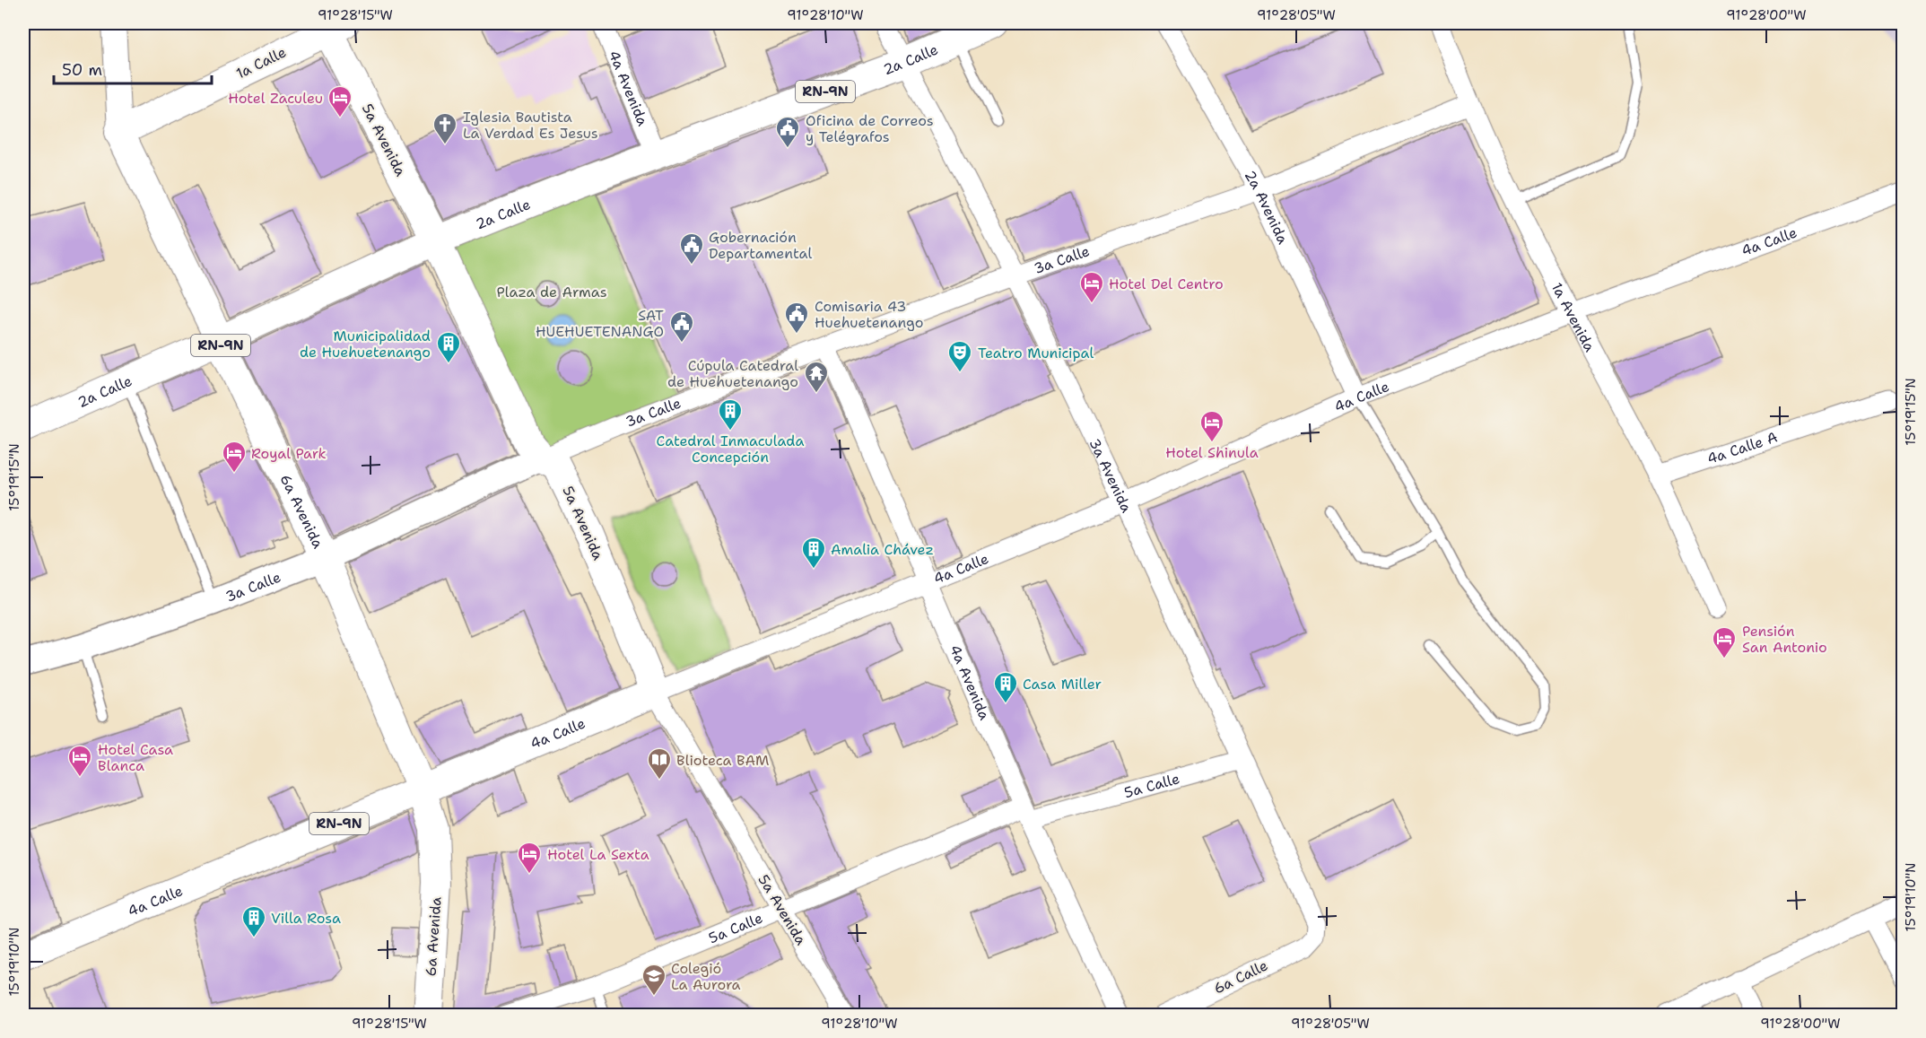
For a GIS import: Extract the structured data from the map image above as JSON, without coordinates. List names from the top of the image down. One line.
{"streets":{"main road":["2a Calle","1a Calle","RN-9N","5a Avenida","4a Calle","3a Calle","6a Avenida"],"street":["4a Avenida","2a Avenida","1a Avenida","4a Calle A","3a Avenida","5a Calle","6a Calle"]},"crossings":[["2a Calle","4a Avenida"],["2a Calle","5a Avenida"],["2a Calle","3a Avenida"],["2a Calle","6a Avenida"],["1a Calle","5a Avenida"],["1a Calle","6a Avenida"],["4a Avenida","4a Calle"],["4a Avenida","3a Calle"],["4a Avenida","5a Calle"],["5a Avenida","4a Calle"],["5a Avenida","3a Calle"],["5a Avenida","5a Calle"],["2a Avenida","4a Calle"],["2a Avenida","3a Calle"],["4a Calle","1a Avenida"],["4a Calle","3a Avenida"],["4a Calle","6a Avenida"],["3a Calle","1a Avenida"],["3a Calle","3a Avenida"],["3a Calle","6a Avenida"],["1a Avenida","4a Calle A"],["3a Avenida","5a Calle"],["3a Avenida","6a Calle"]],"parks":["Plaza de Armas"],"places":{"hotel":["Hotel Zaculeu","Hotel Del Centro","Hotel Shinula","Royal Park","Pensión San Antonio","Hotel Casa Blanca","Hotel La Sexta"],"church":["Iglesia Bautista La Verdad Es Jesus"],"public building":["Oficina de Correos y Telégrafos","Gobernación Departamental","Comisaria 43 Huehuetenango","SAT HUEHUETENANGO"],"building":["Municipalidad de Huehuetenango","Catedral Inmaculada Concepción","Amalia Chávez","Casa Miller","Villa Rosa"],"theatre":["Teatro Municipal"],"temple":["Cúpula Catedral de Huehuetenango"],"library":["Blioteca BAM"],"school or university":["Colegió La Aurora"]},"scale_bar":"50 m","coordinates":["91°28'15\"W","91°28'10\"W","91°28'05\"W","91°28'00\"W","15°19'15\"N","15°19'10\"N"]}
